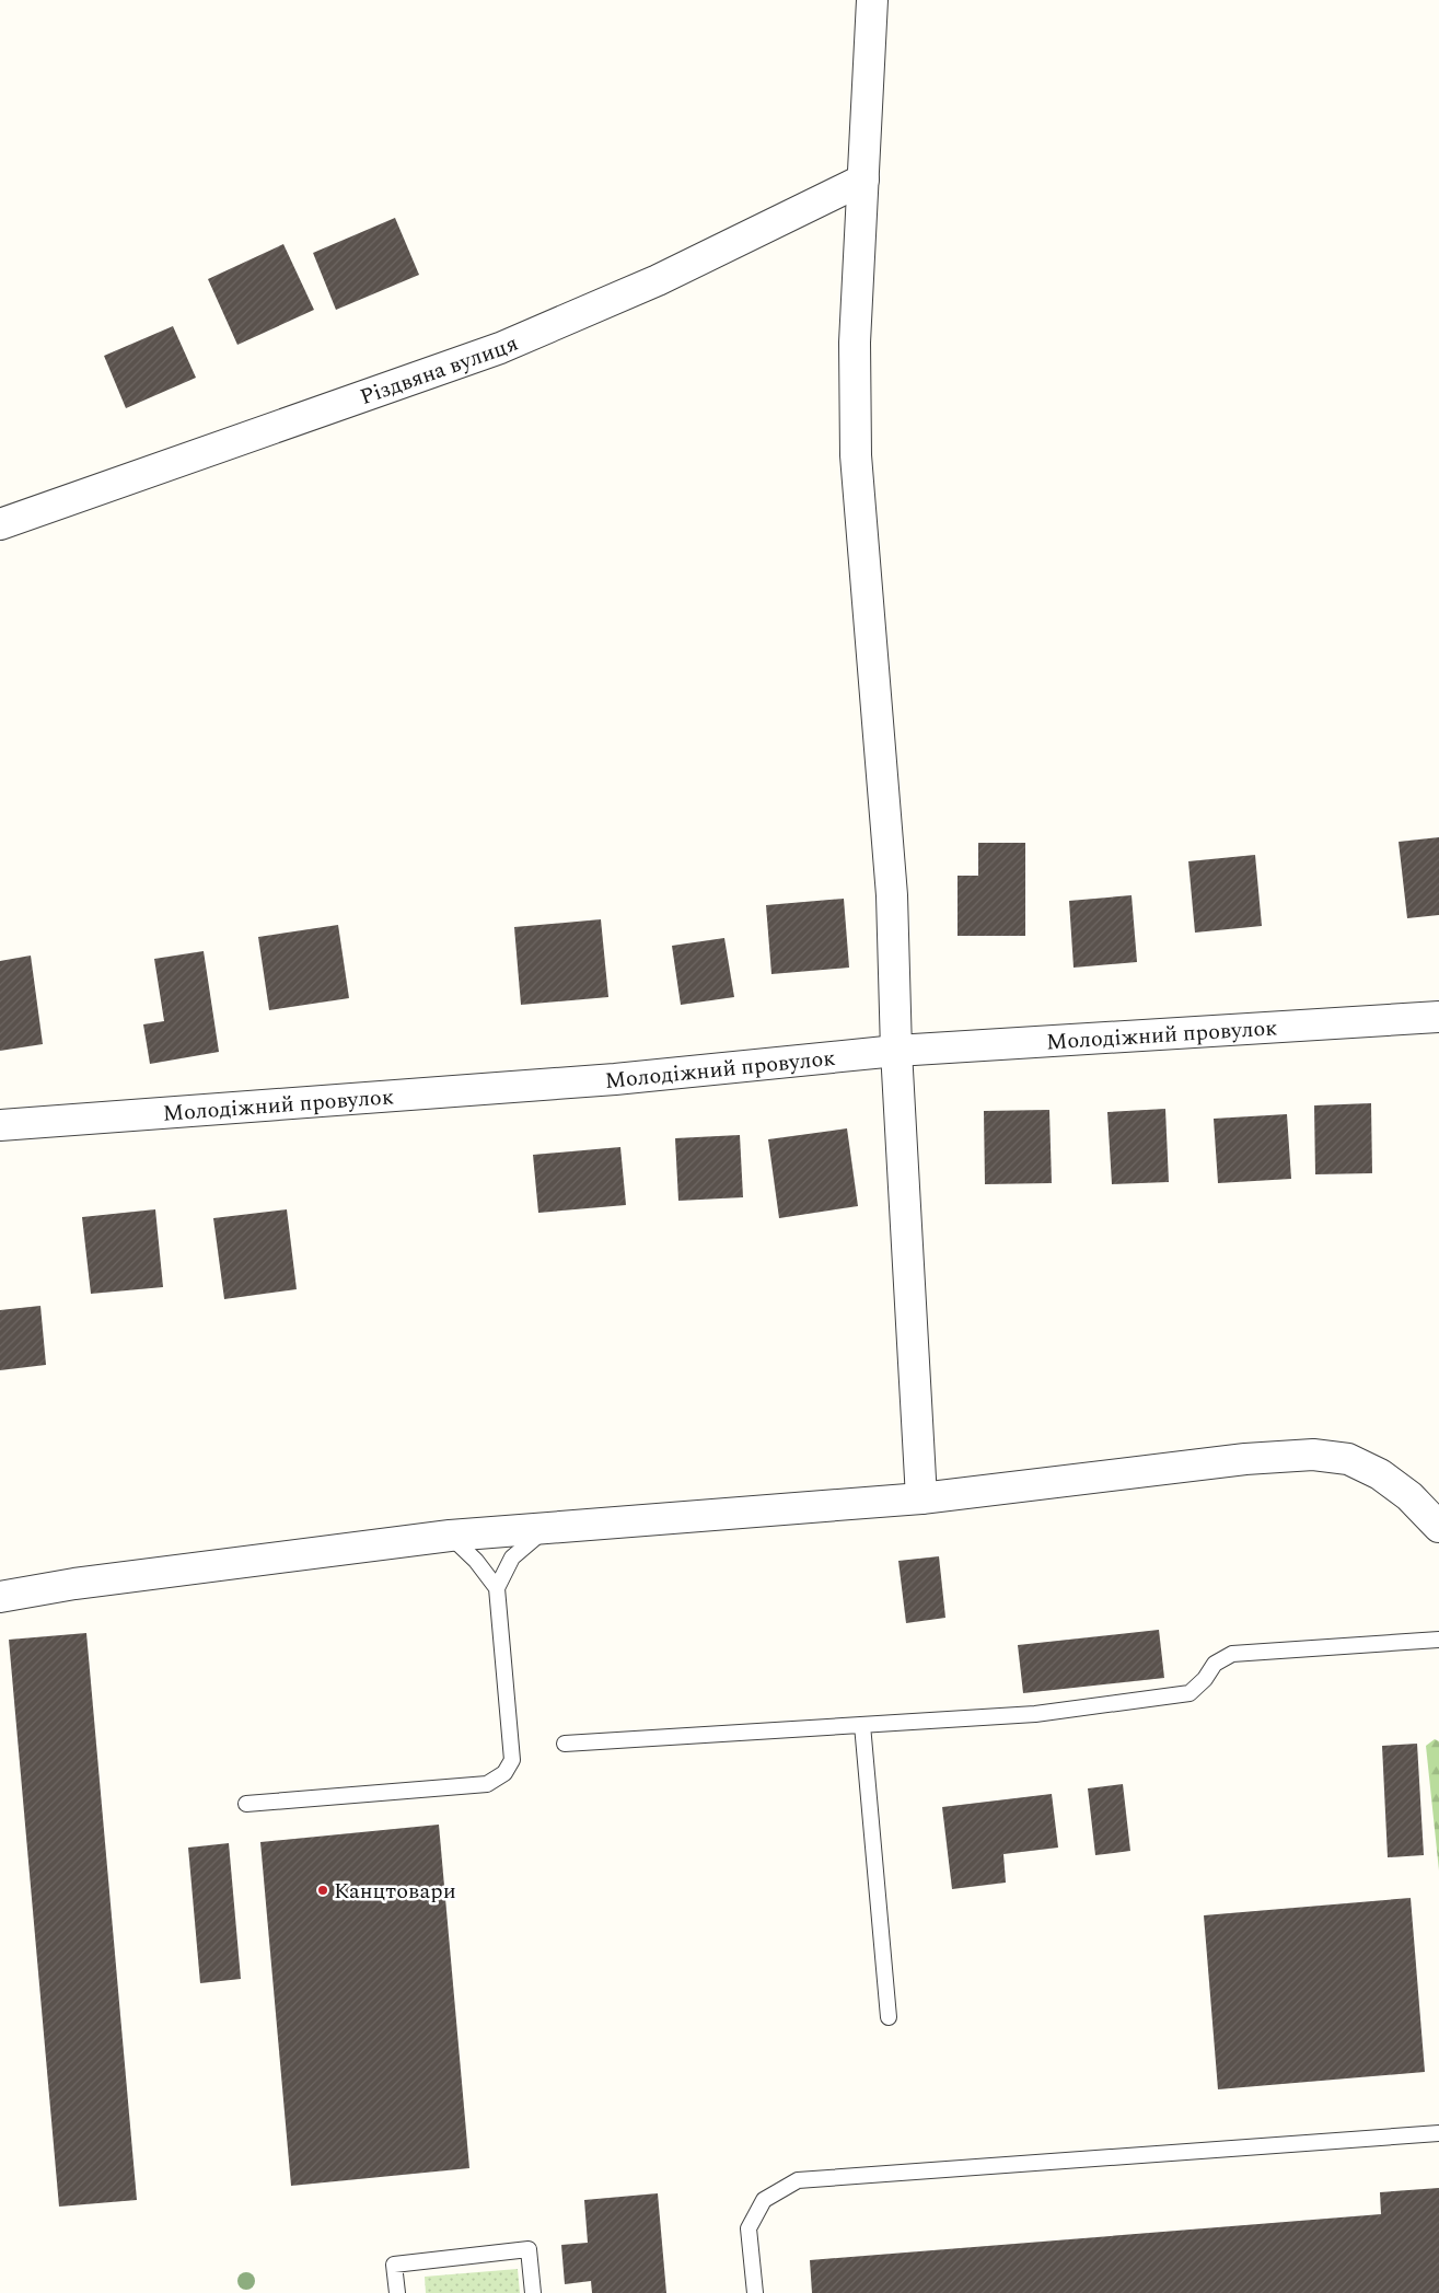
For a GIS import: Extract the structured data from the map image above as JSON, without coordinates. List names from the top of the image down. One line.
{"streets":{"street":["Різдвяна вулиця","Молодіжний провулок"]},"places":["Канцтовари"]}
